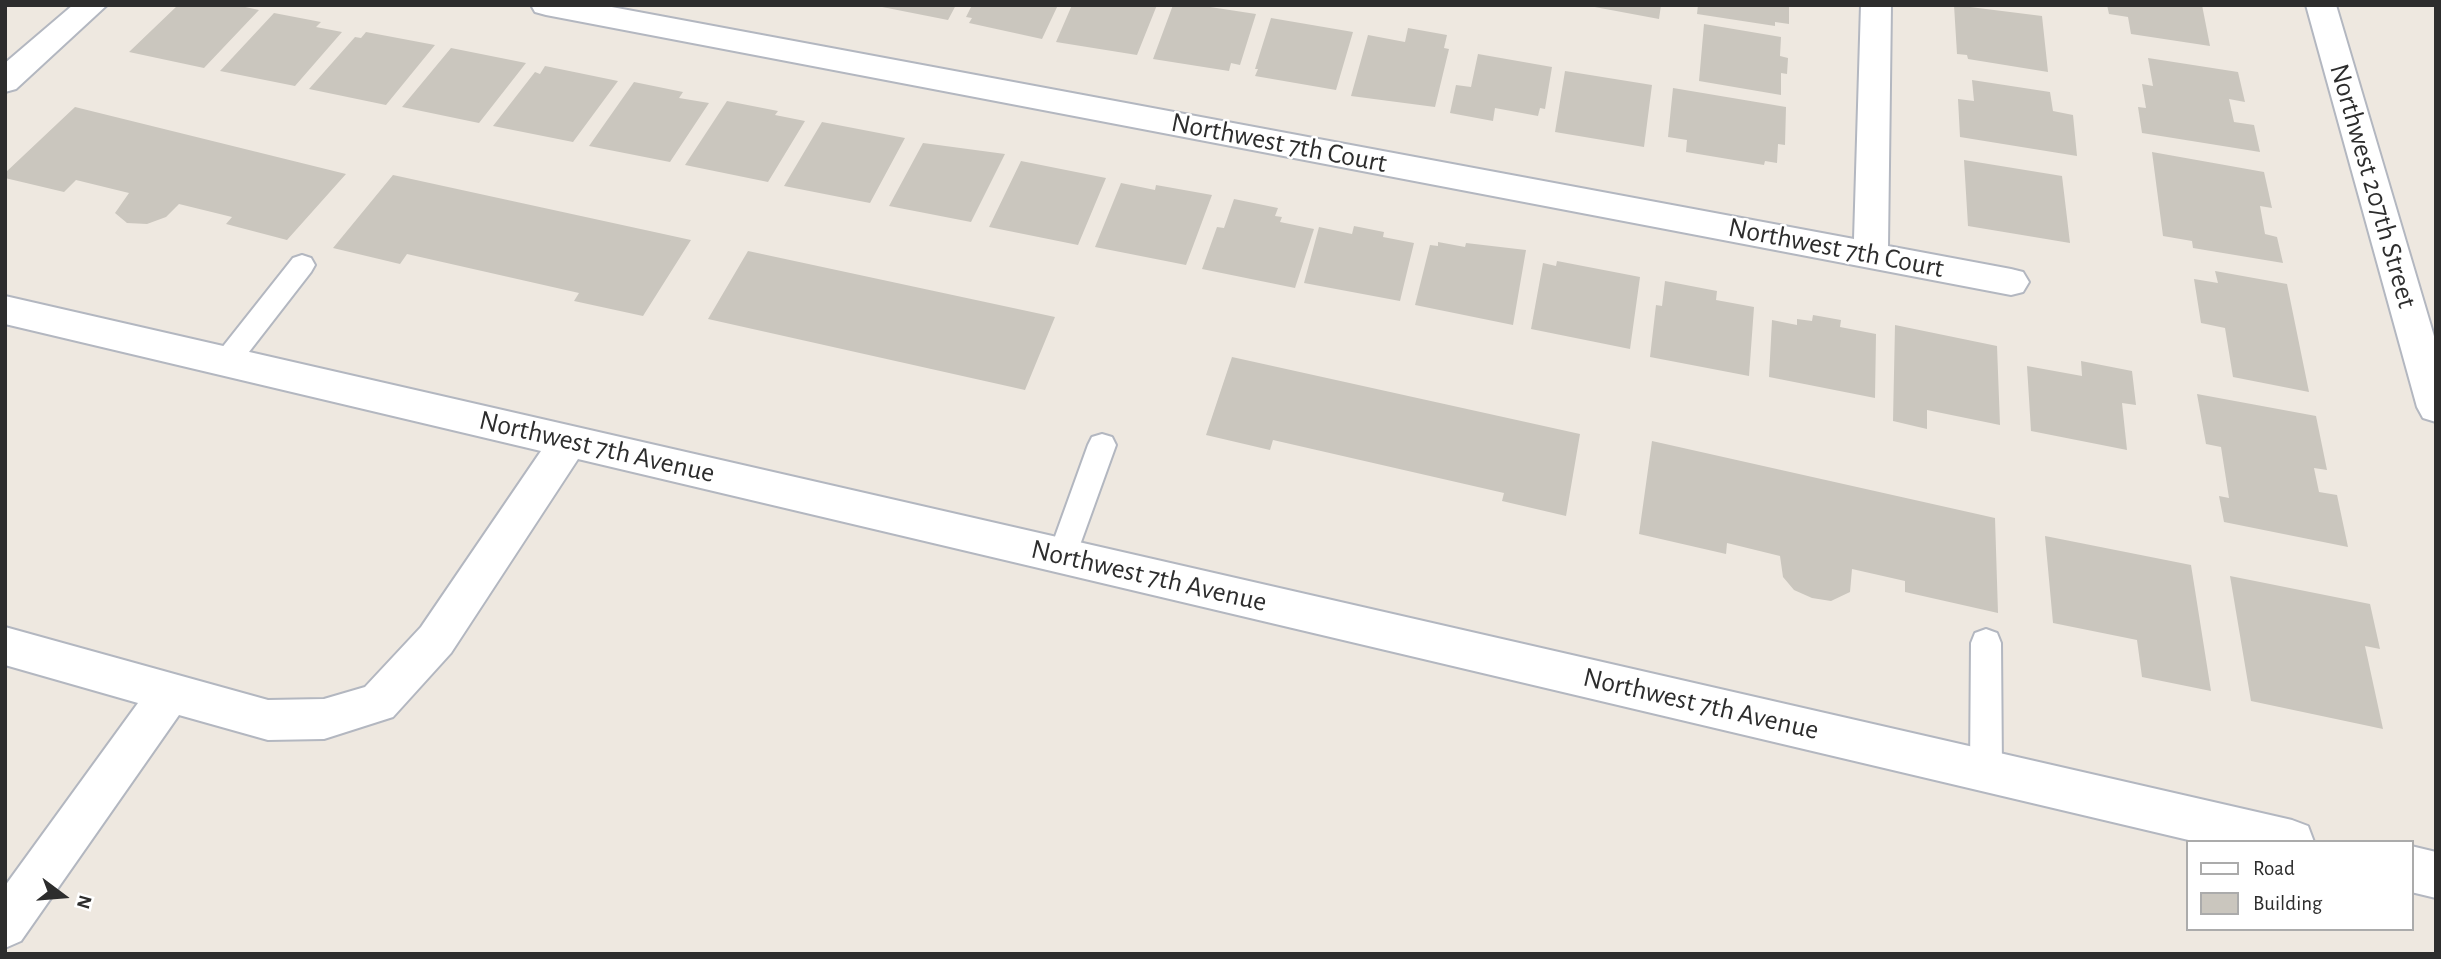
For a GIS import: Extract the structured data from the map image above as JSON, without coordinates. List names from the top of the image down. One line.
{"streets":{"street":["Northwest 7th Court","Northwest 207th Street","Northwest 7th Avenue"]},"legend":["Road","Building"],"north":"right"}
